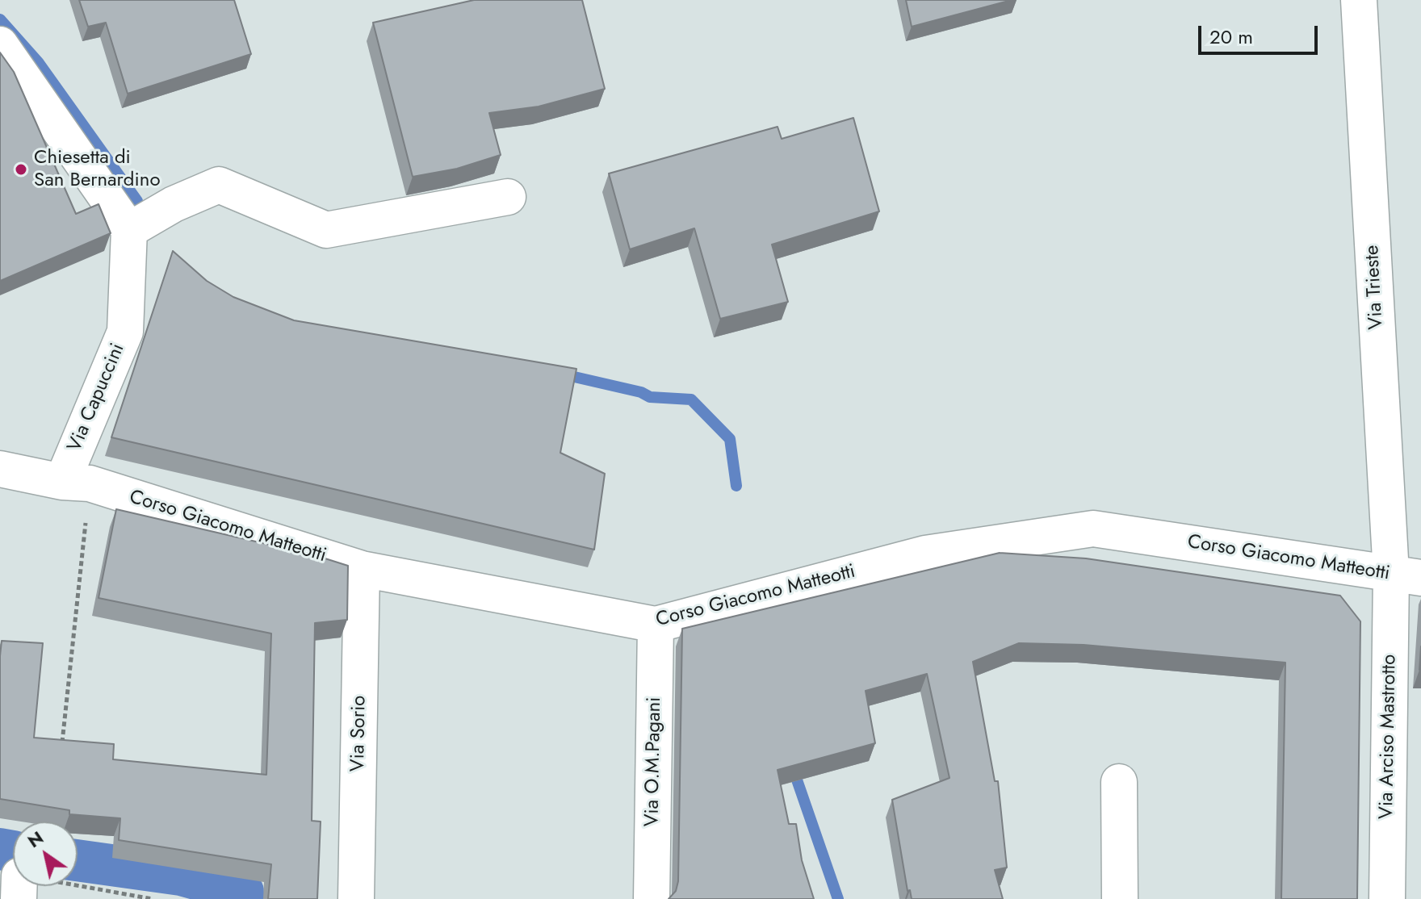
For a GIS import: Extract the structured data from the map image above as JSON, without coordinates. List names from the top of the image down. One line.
{"streets":{"street":["Via Trieste","Via Capuccini","Corso Giacomo Matteotti","Via Sorio","Via Arciso Mastrotto","Via O.M.Pagani"]},"crossings":[["Via Trieste","Corso Giacomo Matteotti"],["Via Trieste","Via Arciso Mastrotto"],["Via Capuccini","Corso Giacomo Matteotti"],["Corso Giacomo Matteotti","Via Sorio"],["Corso Giacomo Matteotti","Via Arciso Mastrotto"],["Corso Giacomo Matteotti","Via O.M.Pagani"]],"places":["Chiesetta di San Bernardino"],"scale_bar":"20 m","north":"top left"}
